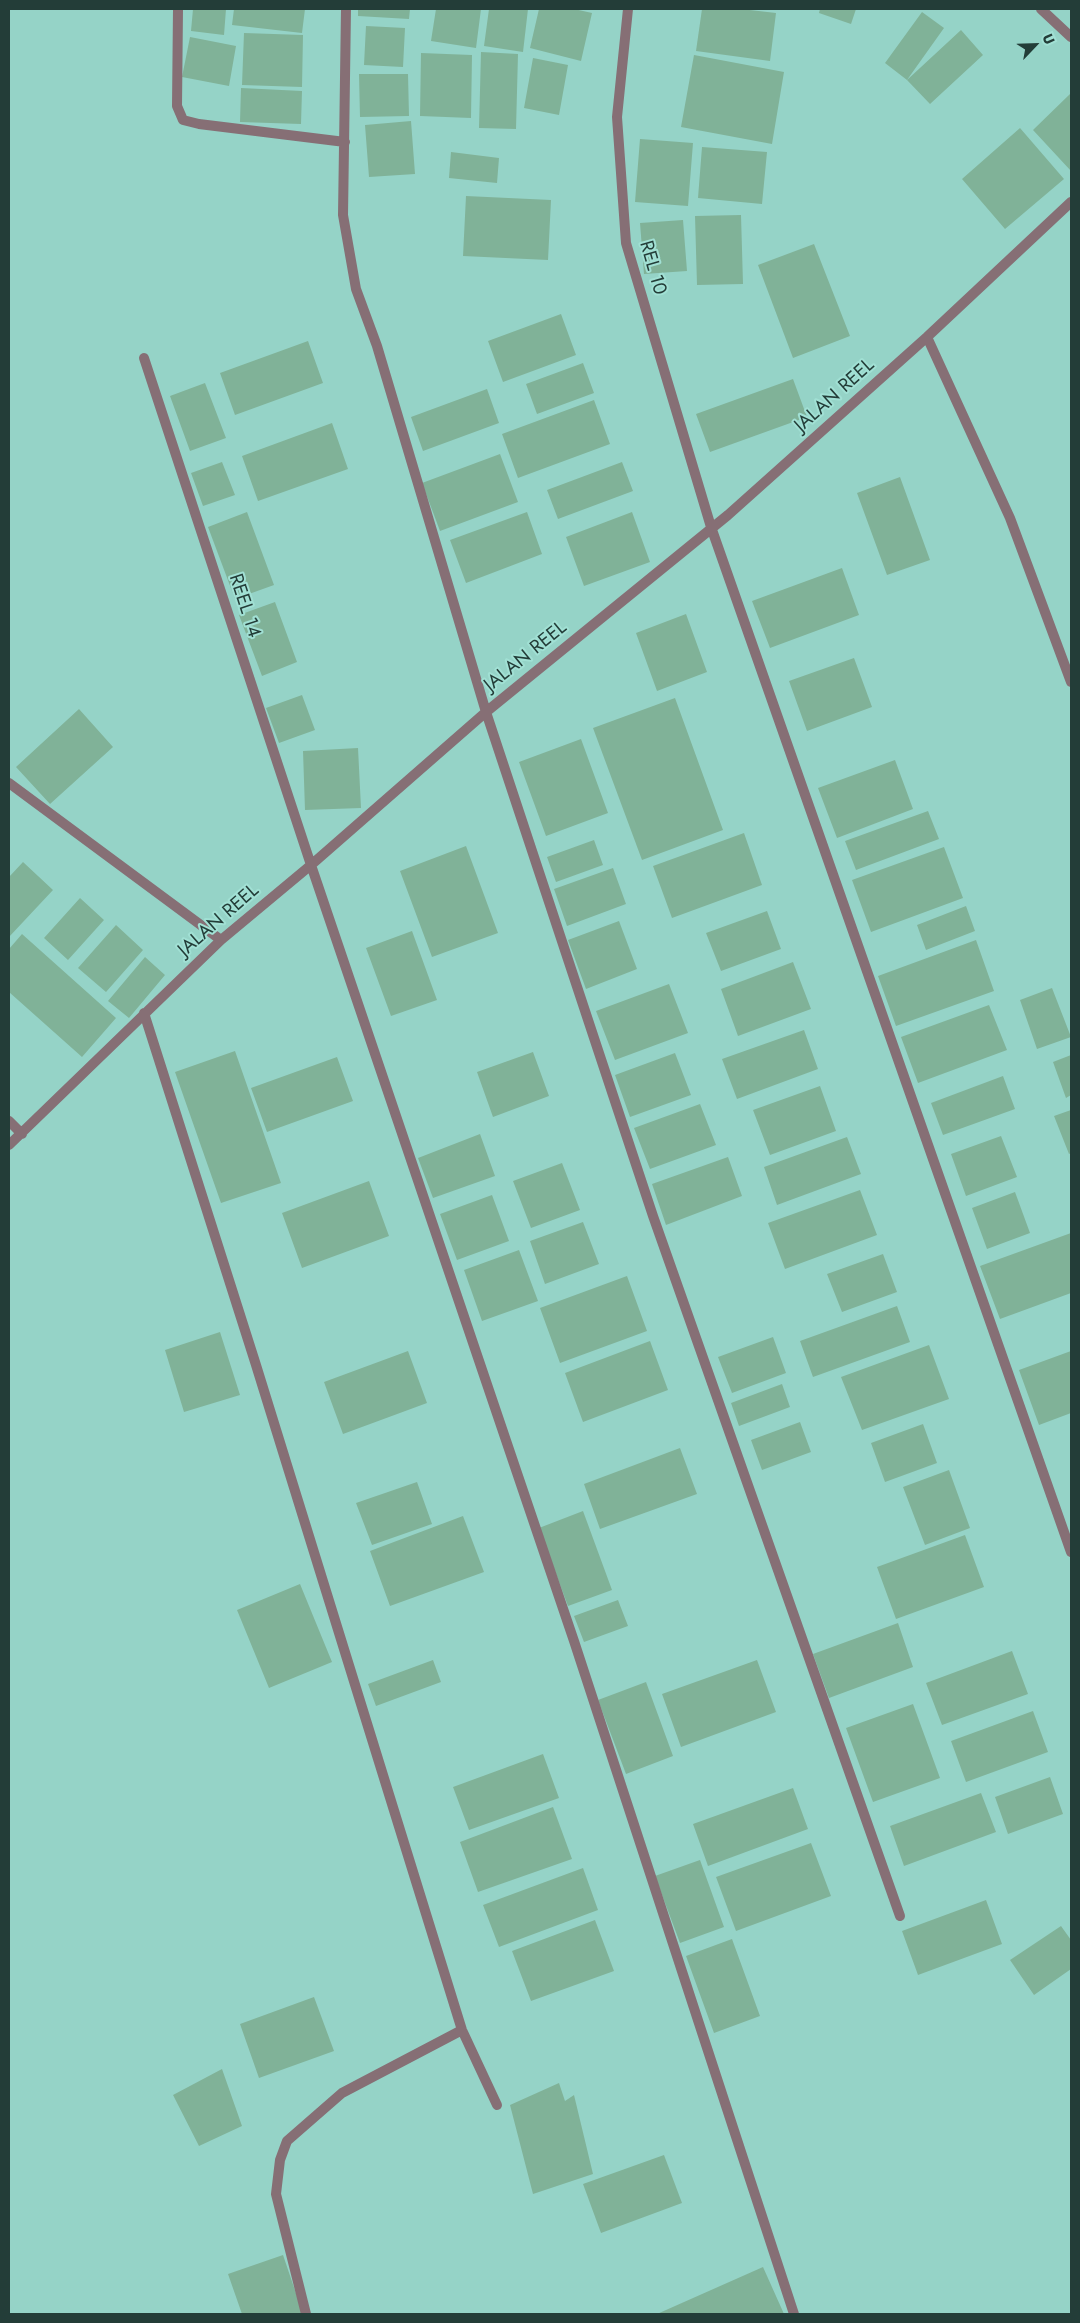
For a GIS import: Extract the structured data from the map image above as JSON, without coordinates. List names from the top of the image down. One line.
{"streets":{"street":["REL 10","JALAN REEL","REEL 14"]},"crossings":[["REL 10","JALAN REEL"],["JALAN REEL","REEL 14"]],"north":"top right"}
